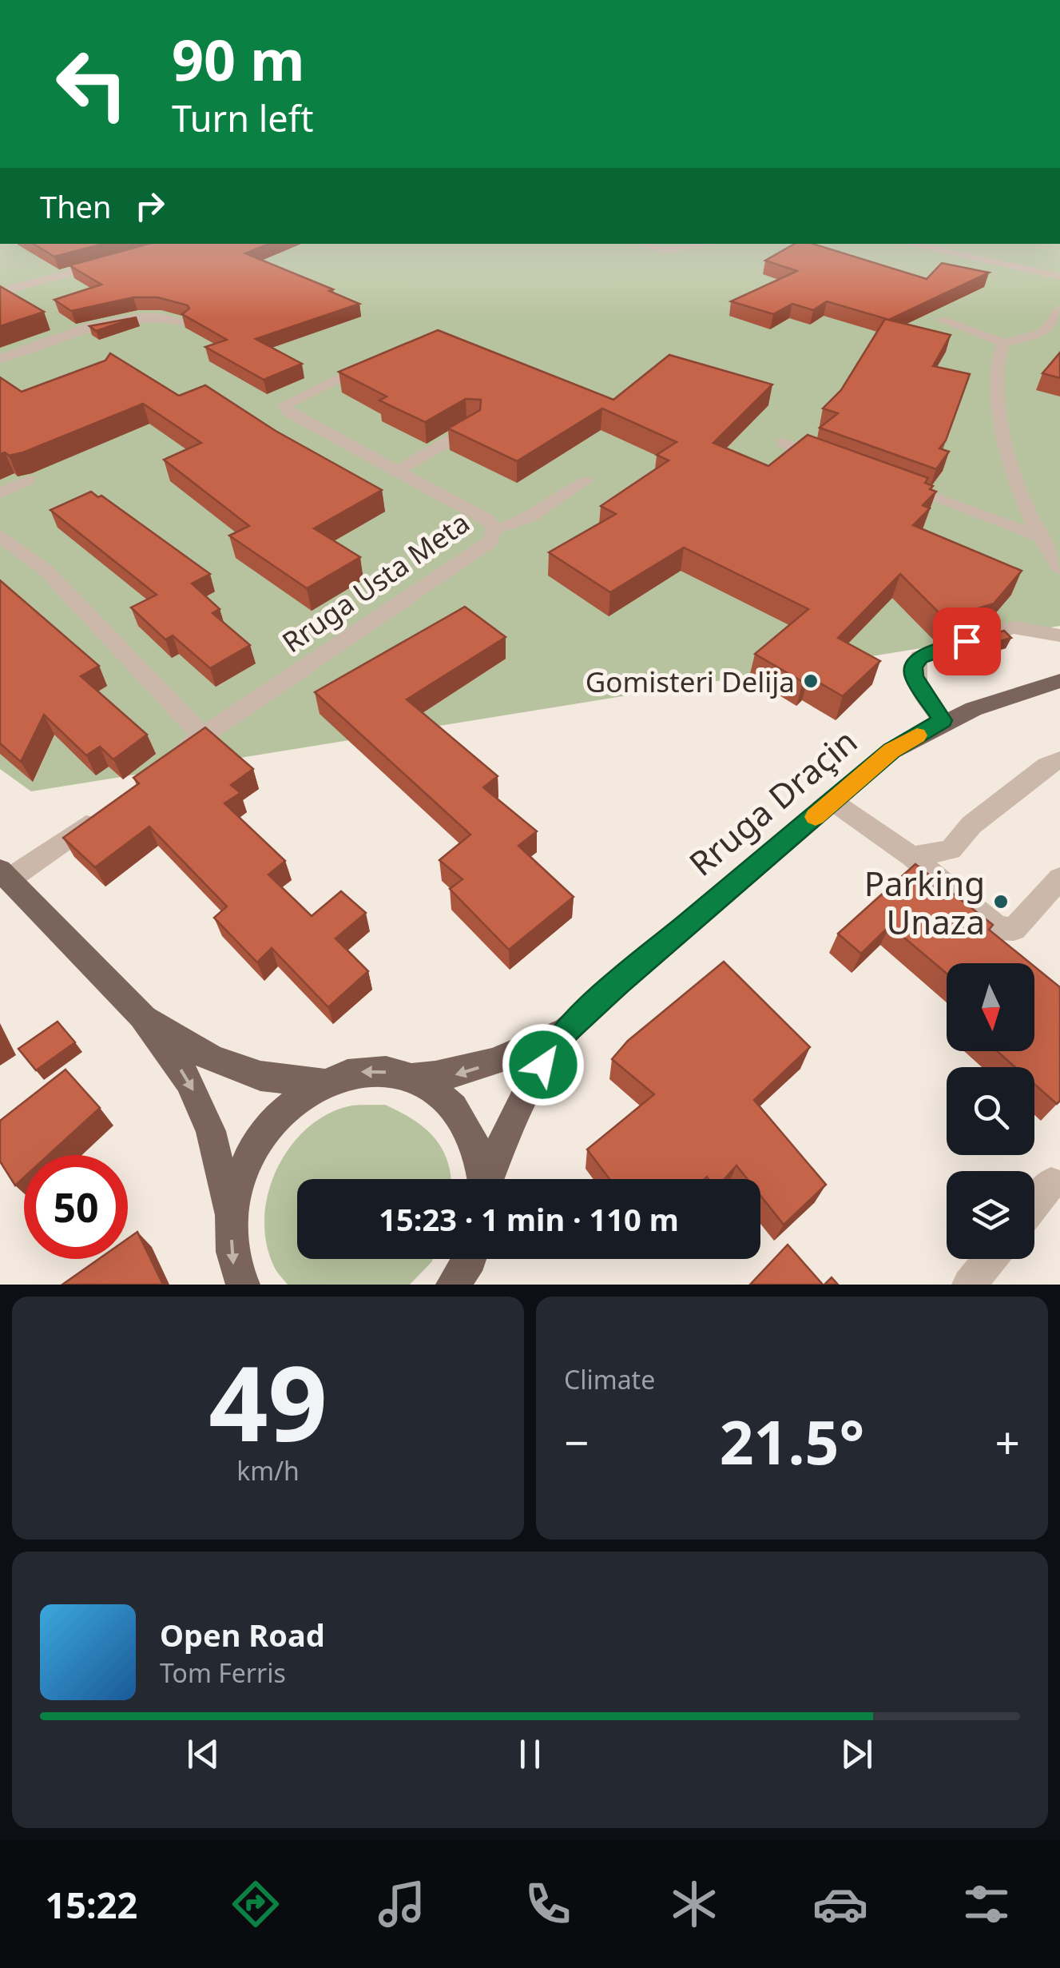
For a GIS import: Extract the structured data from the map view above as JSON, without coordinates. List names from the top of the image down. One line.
{"streets":{"main road":["Rruga Draçin"],"street":["Rruga Usta Meta"]},"places":["Gomisteri Delija","Parking Unaza"],"north":"bottom","page":{"turn":["90 m","Turn left"],"then":"Then","limit":"50","trip":"15:23 · 1 min · 110 m","tile":[["49","km/h"],"Climate"],"heat":["−","21.5°","+"],"song":["Open Road","Tom Ferris"],"tabs":"15:22"}}
